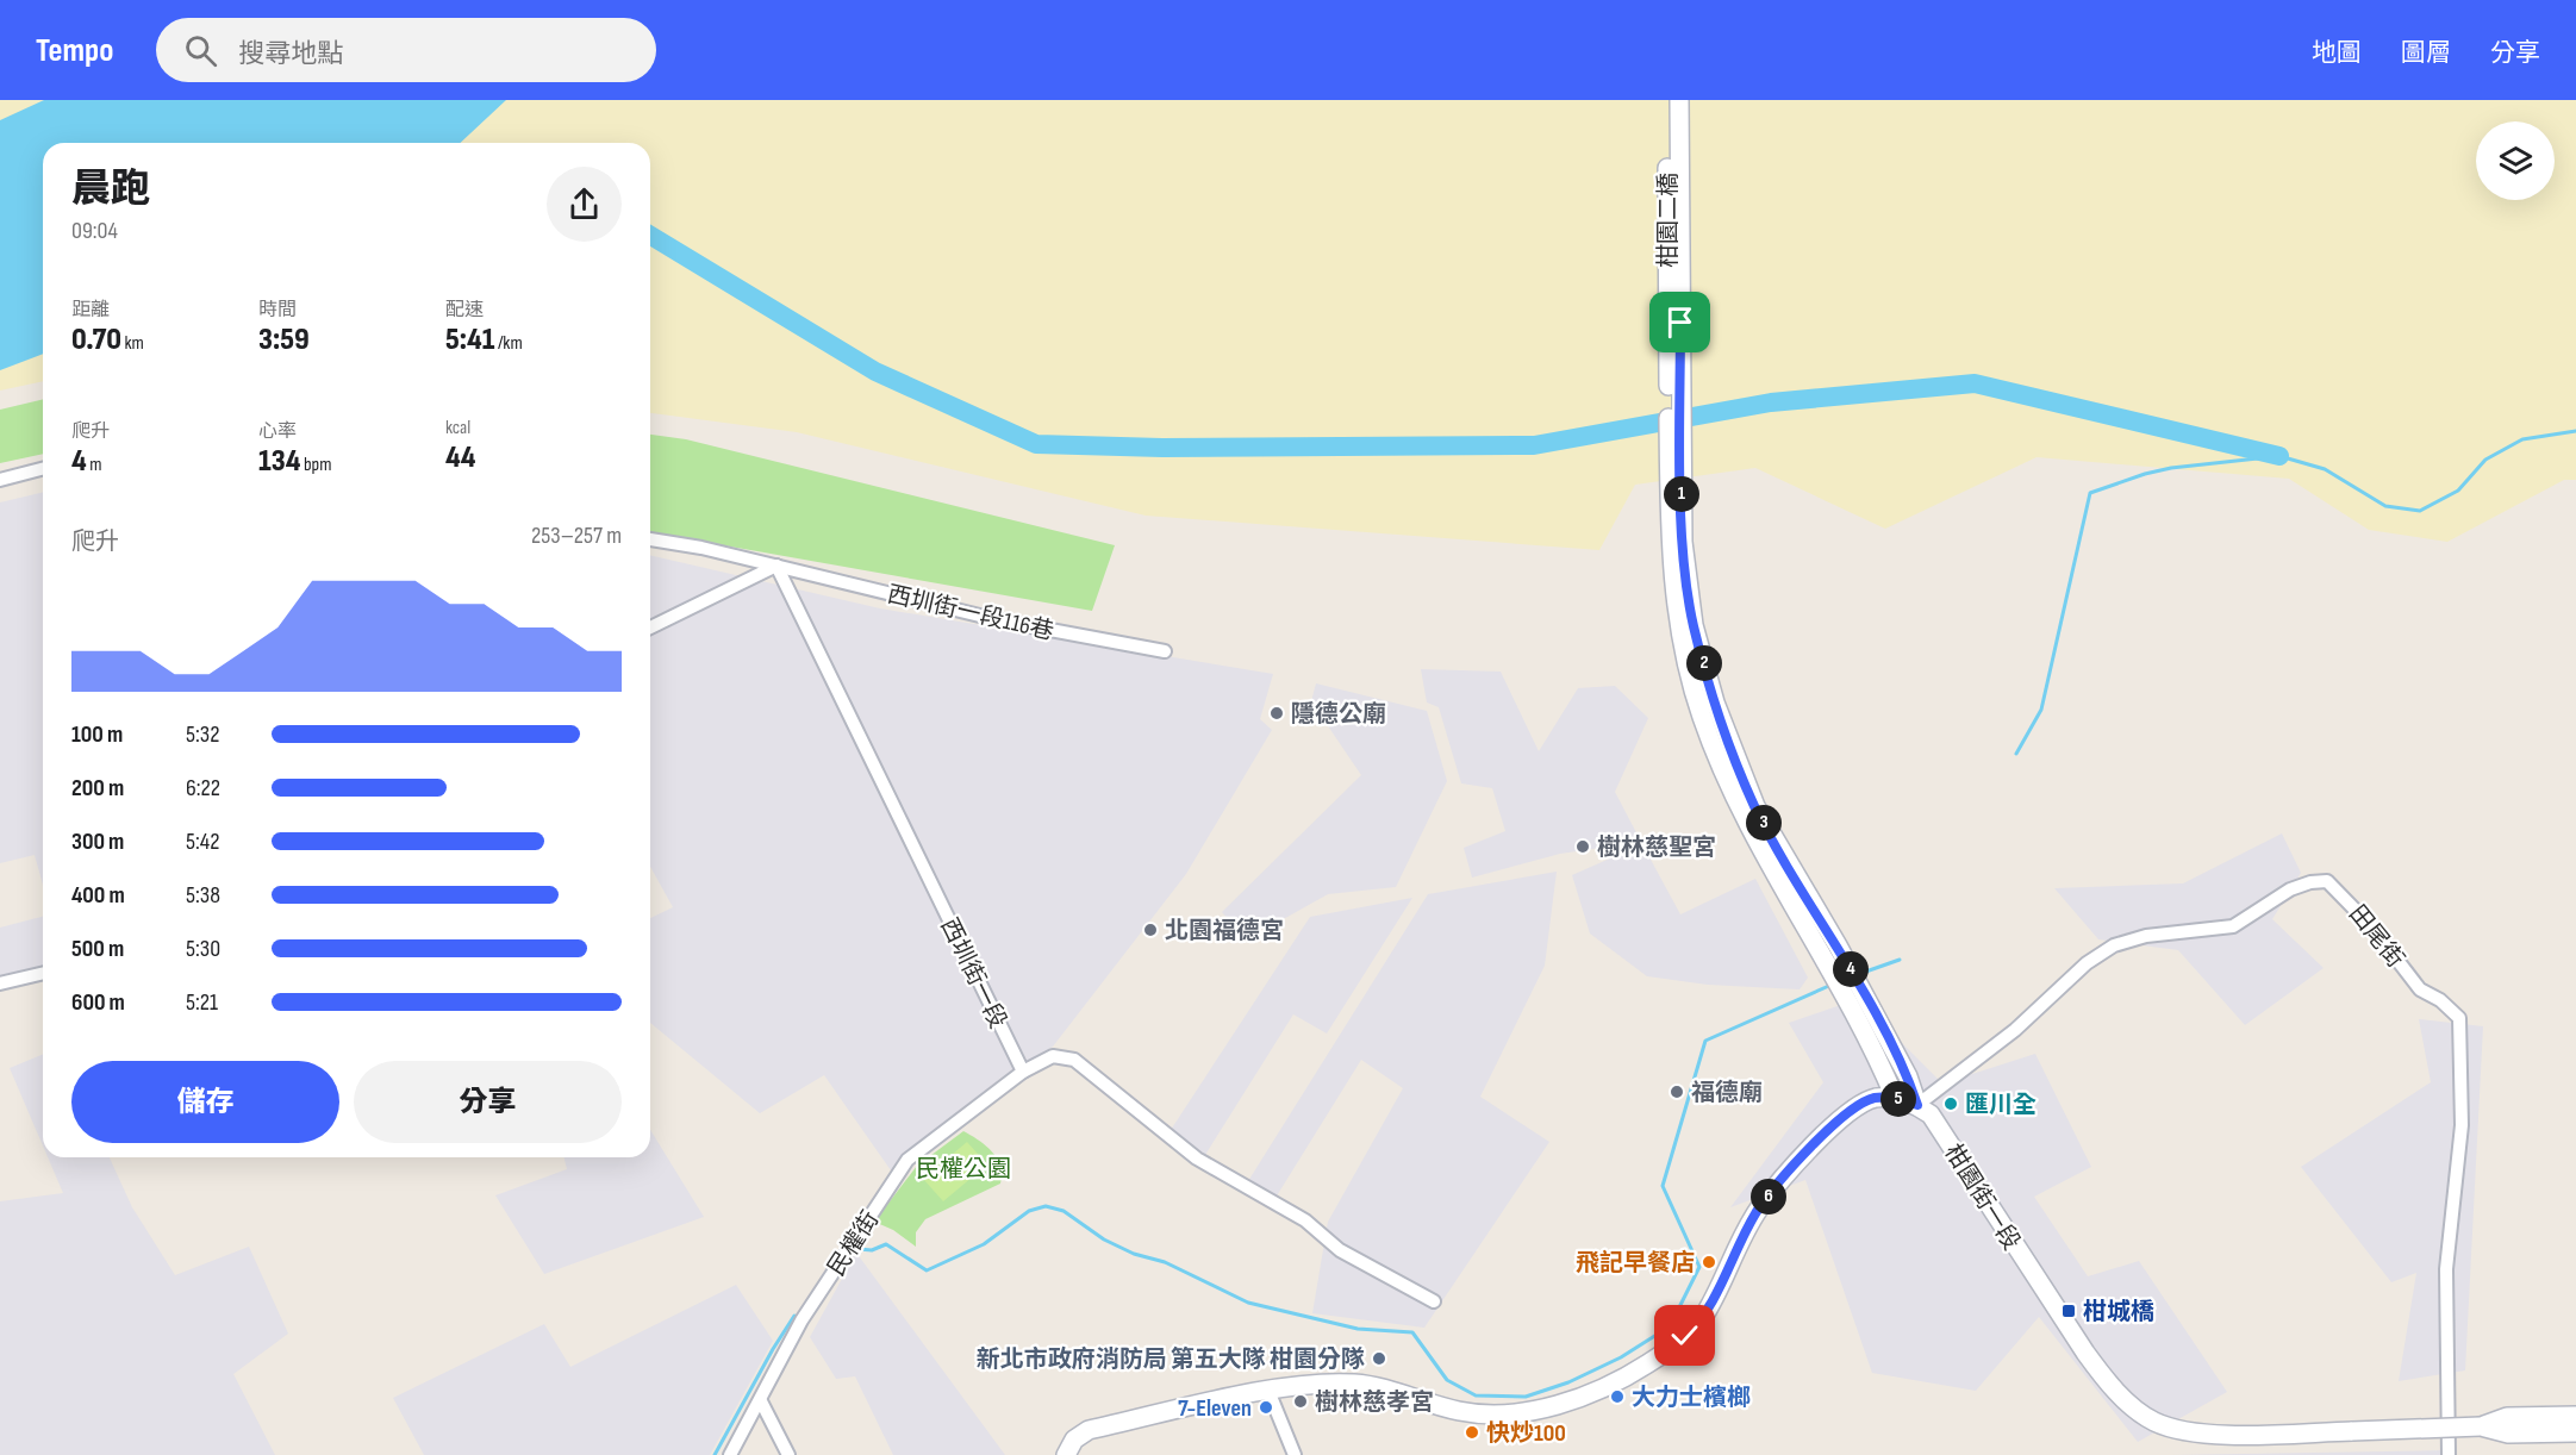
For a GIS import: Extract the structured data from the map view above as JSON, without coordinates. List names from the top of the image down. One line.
{"streets":{"street":["柑園二橋","西圳街一段116巷","田尾街","西圳街一段","柑園街一段","民權街"]},"crossings":[["西圳街一段116巷","西圳街一段"],["田尾街","柑園街一段"],["西圳街一段","民權街"]],"parks":["民權公園"],"places":{"other":["隱德公廟","樹林慈聖宮","北園福德宮","福德廟","匯川全","飛記早餐店","新北市政府消防局 第五大隊 柑園分隊","大力士檳榔","樹林慈孝宮","7-Eleven","快炒100"],"transit":["柑城橋"]},"page":{"header":"Tempo","search":"搜尋地點","nav":["地圖","圖層","分享"],"heading":["晨跑","09:04"],"stats":[["距離","0.70 km"],["時間","3:59"],["配速","5:41 /km"],["爬升","4 m"],["心率","134 bpm"],["kcal","44"]],"pins":["1","2","3","4","5","6"],"chart":["爬升","253–257 m"],"list":[{"name":"100 m","note":"5:32"},{"name":"200 m","note":"6:22"},{"name":"300 m","note":"5:42"},{"name":"400 m","note":"5:38"},{"name":"500 m","note":"5:30"},{"name":"600 m","note":"5:21"}],"buttons":["儲存","分享"]}}
